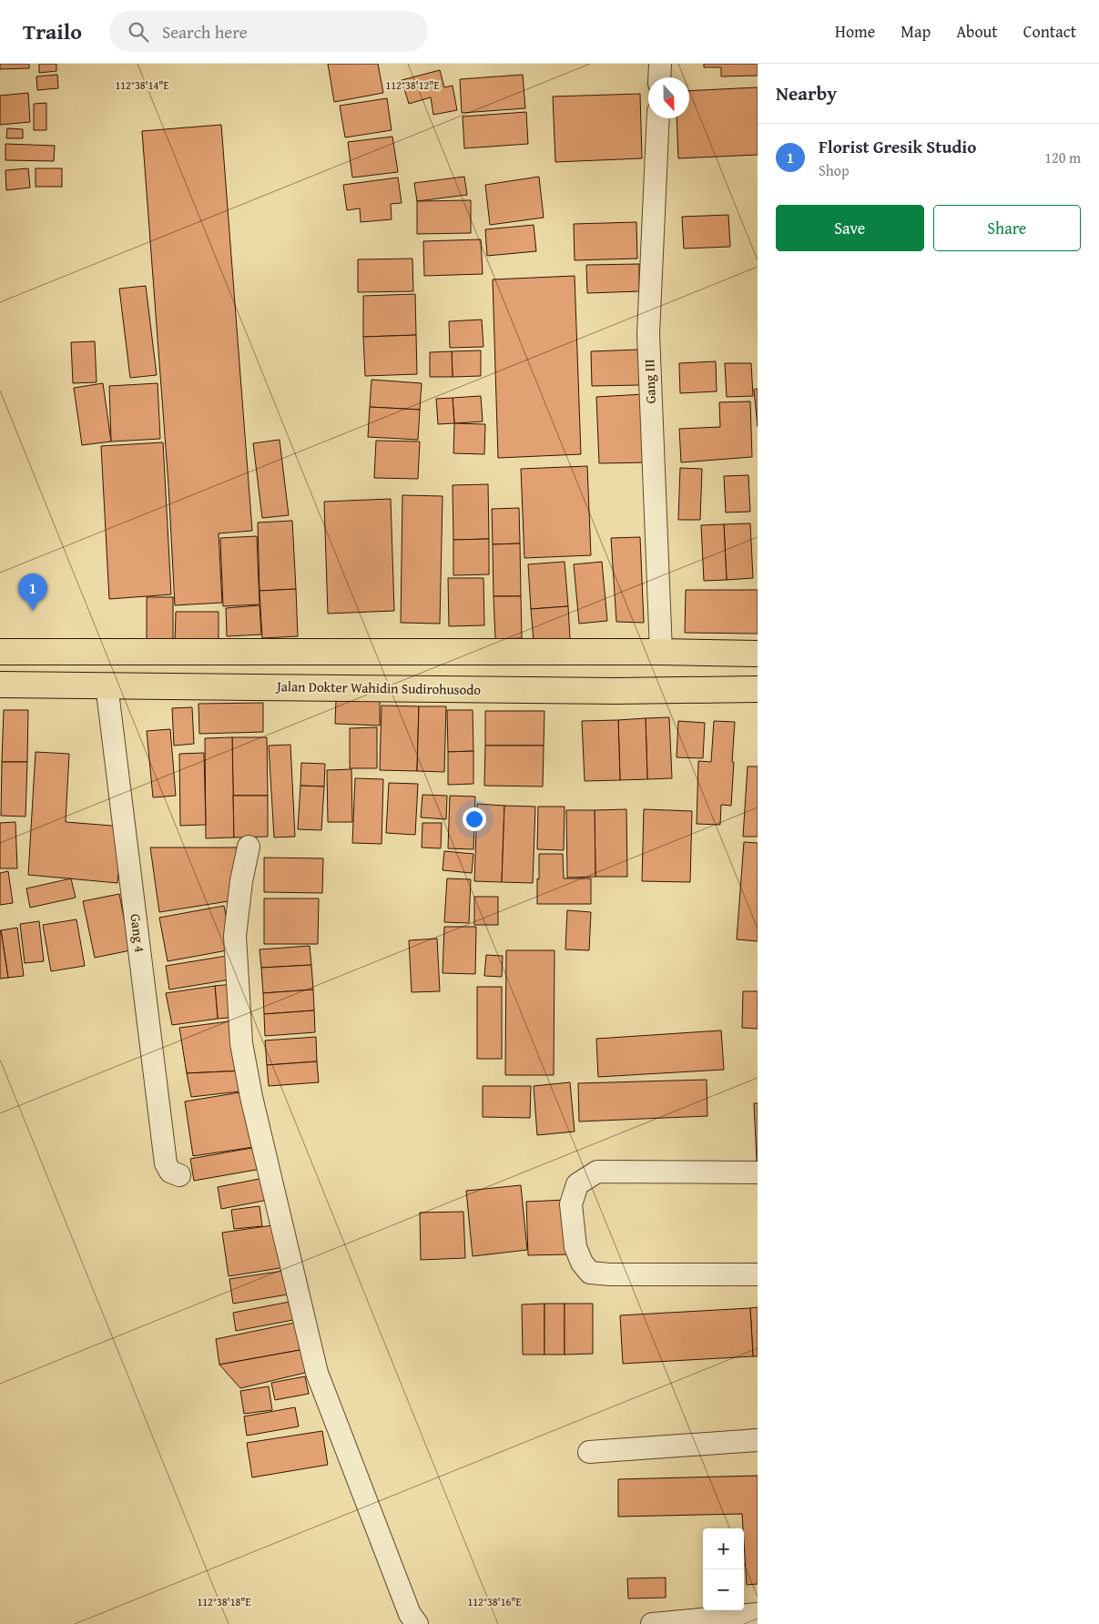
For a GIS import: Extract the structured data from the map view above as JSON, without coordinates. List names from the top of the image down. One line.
{"streets":{"highway":["Jalan Dokter Wahidin Sudirohusodo"],"street":["Gang III","Gang 4"]},"crossings":[["Jalan Dokter Wahidin Sudirohusodo","Gang 4"]],"north":"bottom","page":{"header":"Trailo","search":"Search here","nav":["Home","Map","About","Contact"],"heading":"Nearby","list":[{"mark":"1","name":"Florist Gresik Studio","note":"Shop","value":"120 m"}],"buttons":["Save","Share"],"pins":"1","map_buttons":["+","−"]},"coordinates":["112°38'14\"E","112°38'12\"E","112°38'18\"E","112°38'16\"E"]}
